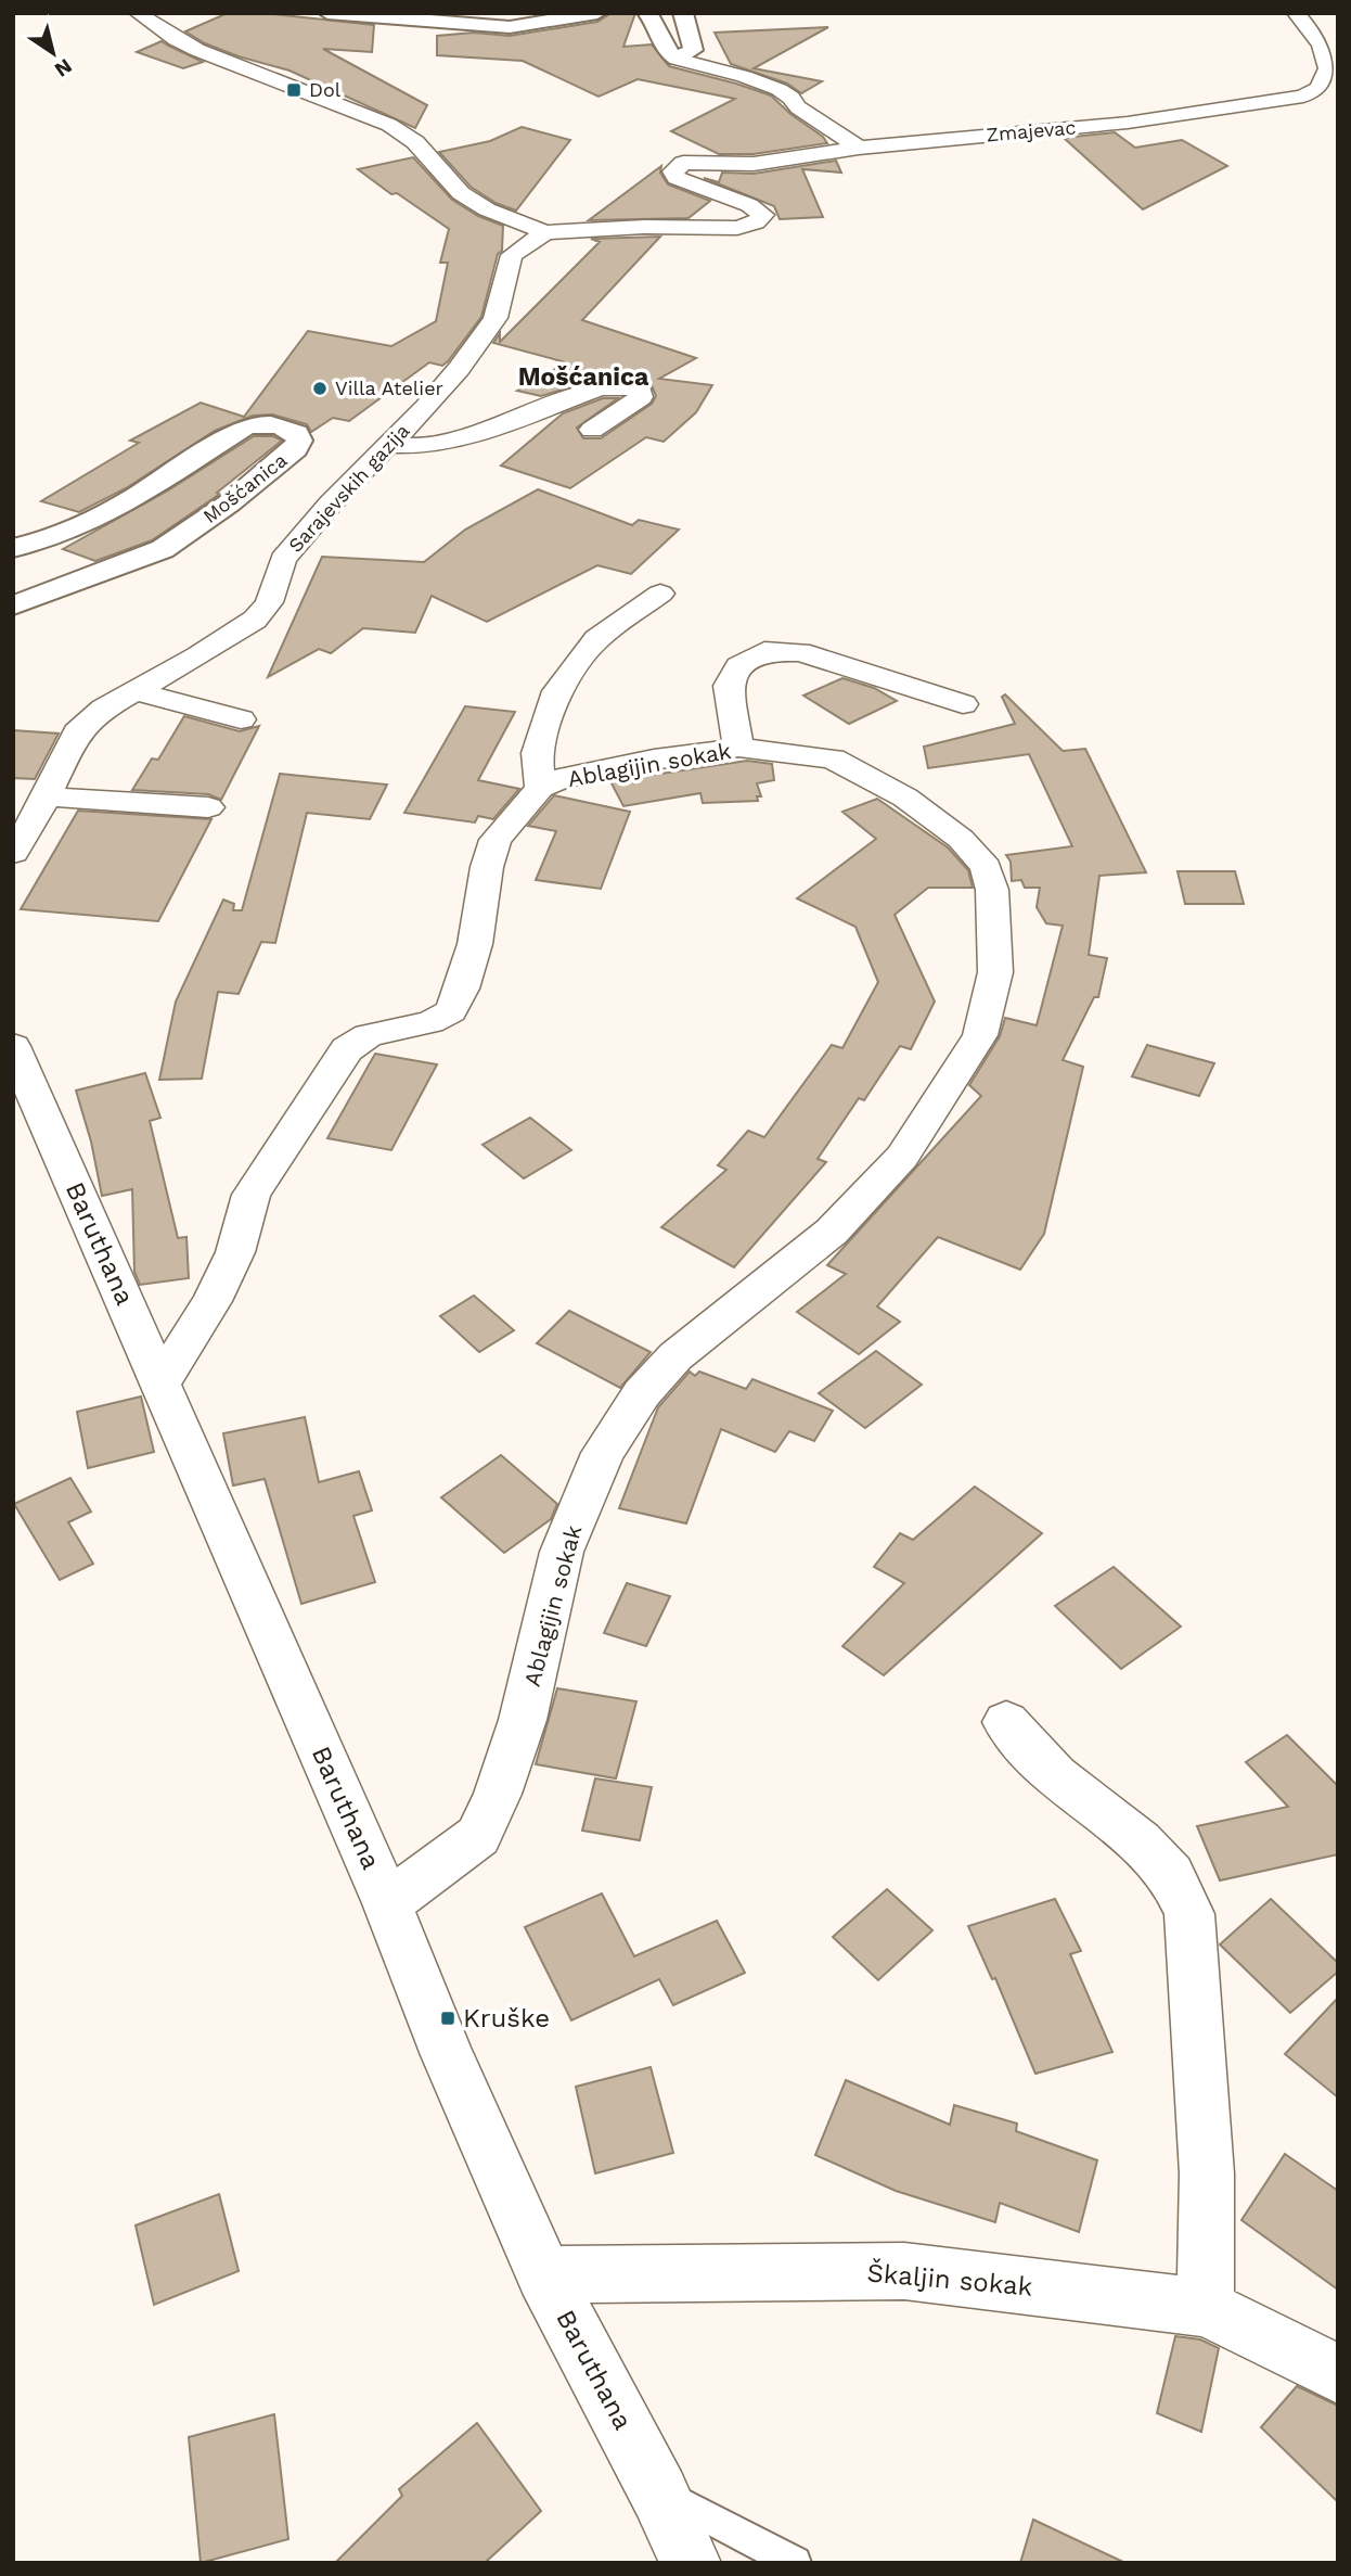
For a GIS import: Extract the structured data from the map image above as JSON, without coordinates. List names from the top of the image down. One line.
{"streets":{"street":["Zmajevac","Mošćanica","Sarajevskih gazija","Ablagijin sokak","Baruthana","Škaljin sokak"]},"crossings":[["Ablagijin sokak","Baruthana"],["Baruthana","Škaljin sokak"]],"districts":["Mošćanica"],"places":{"transit":["Dol","Kruške"],"other":["Villa Atelier"]},"north":"bottom right"}
